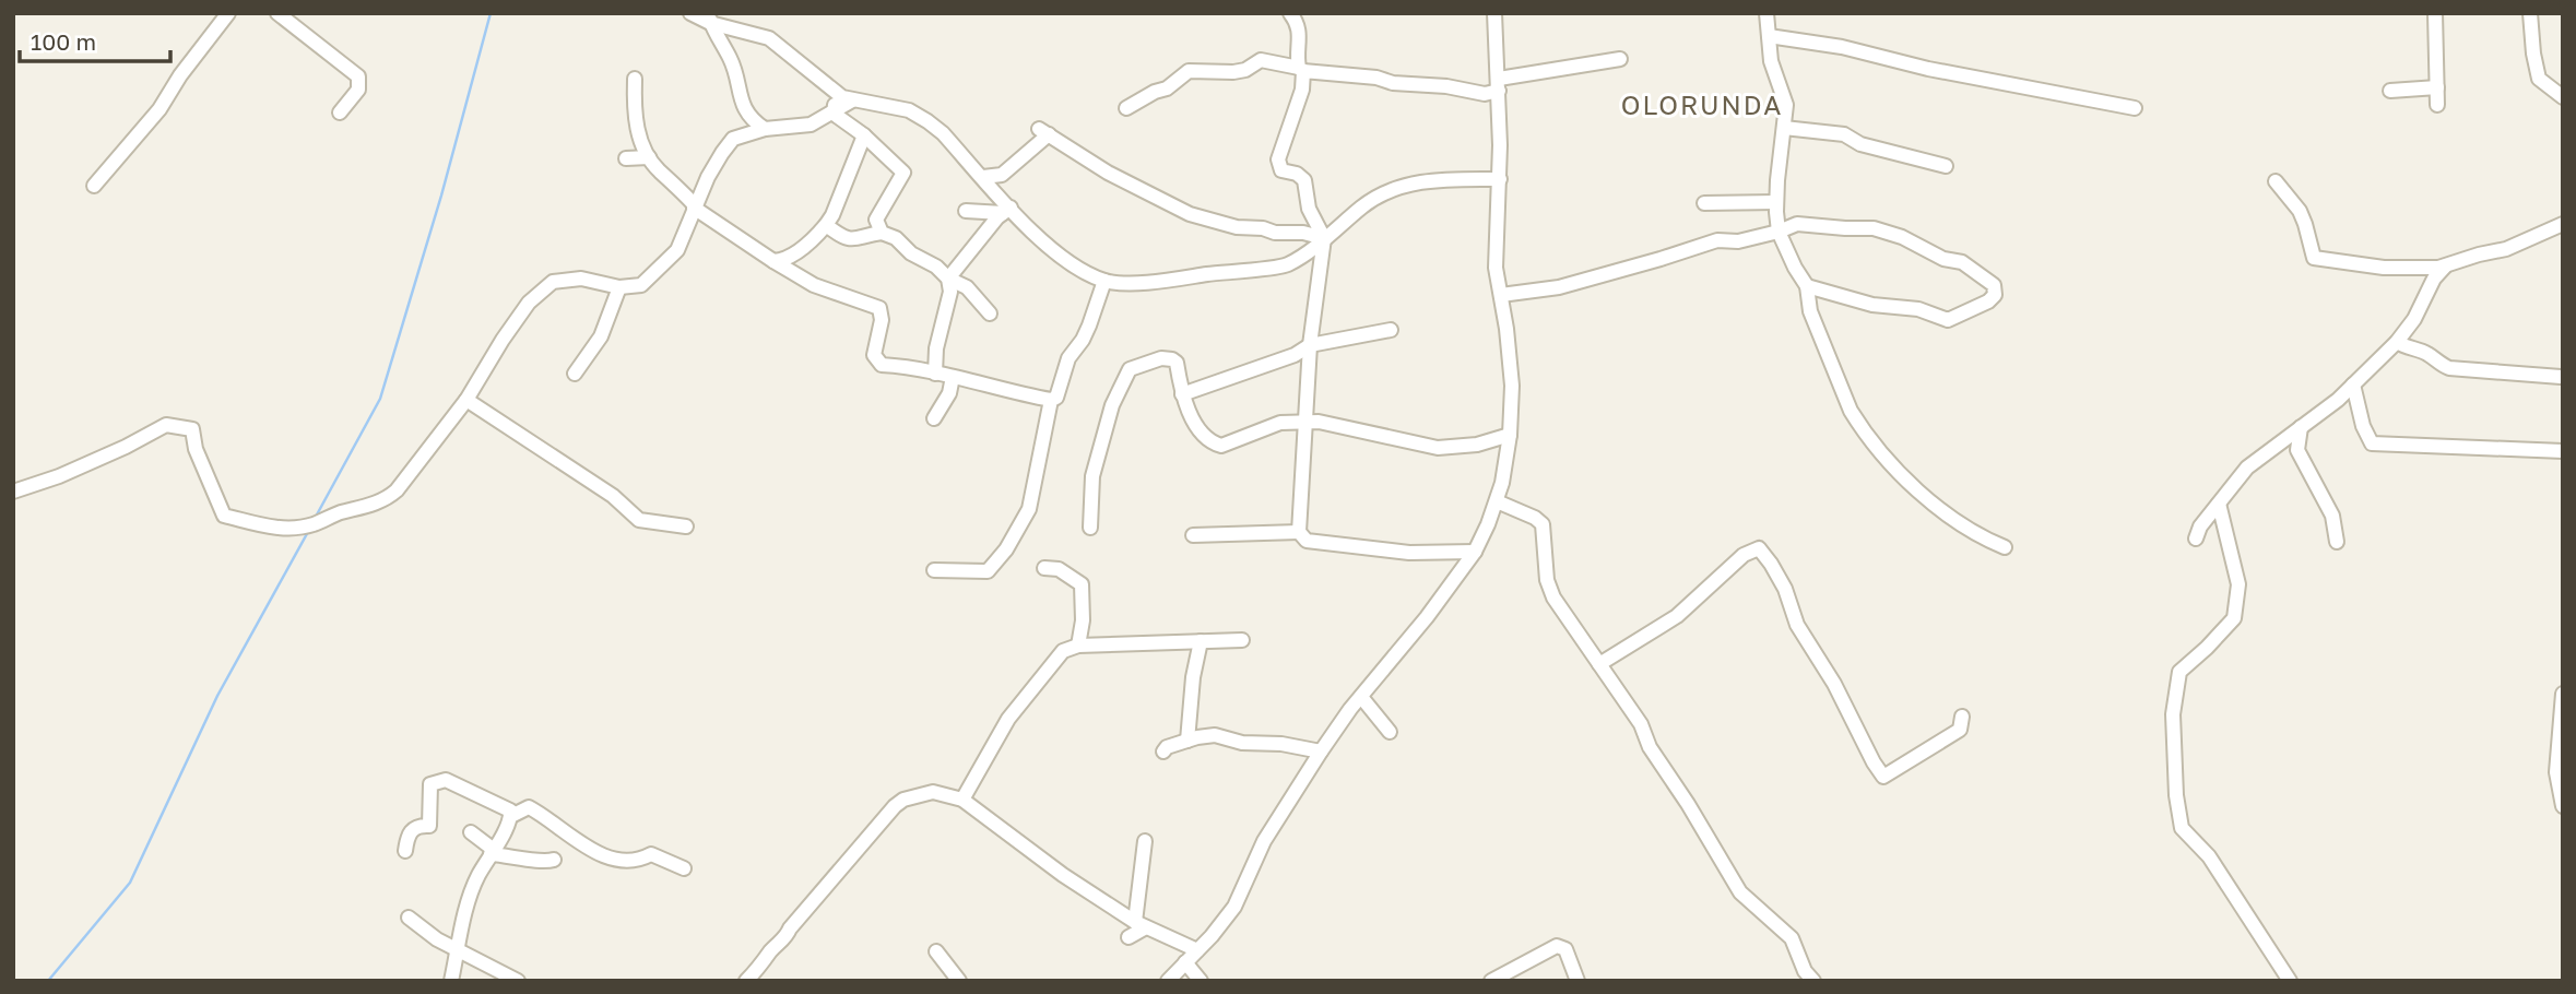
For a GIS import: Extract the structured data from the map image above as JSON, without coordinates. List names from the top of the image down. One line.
{"districts":["OLORUNDA"],"scale_bar":"100 m"}
